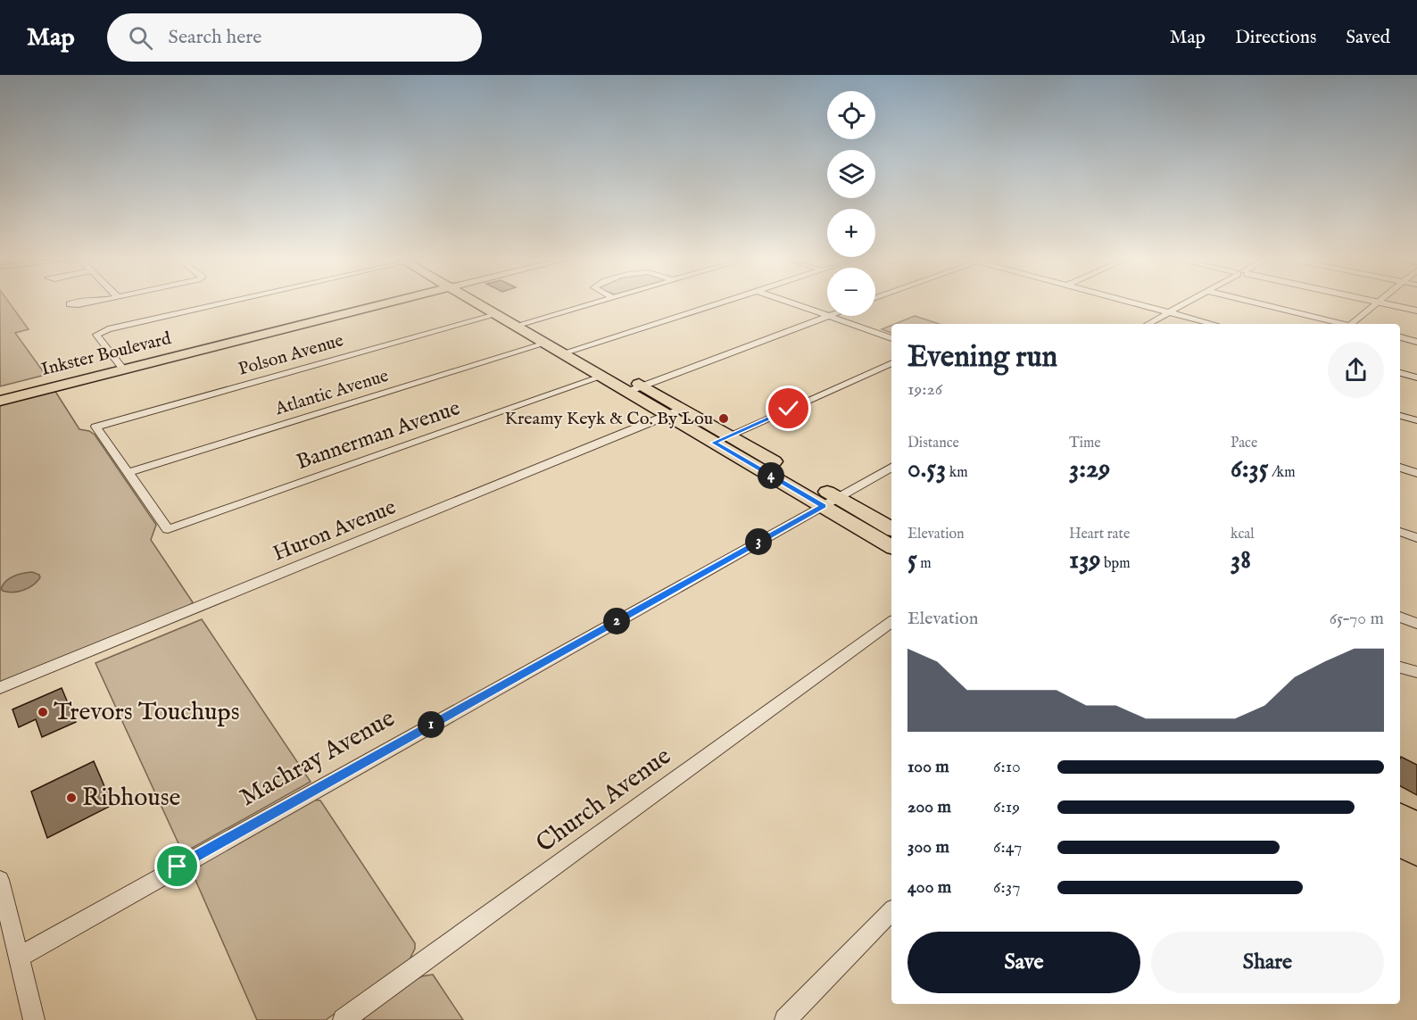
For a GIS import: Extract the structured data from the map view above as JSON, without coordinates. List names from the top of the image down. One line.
{"streets":{"main road":["Inkster Boulevard"],"street":["Polson Avenue","Atlantic Avenue","Bannerman Avenue","Huron Avenue","Machray Avenue","Church Avenue"]},"crossings":[["Polson Avenue","Atlantic Avenue"],["Polson Avenue","Bannerman Avenue"],["Atlantic Avenue","Bannerman Avenue"]],"places":["Kreamy Keyk & Co. By Lou","Trevors Touchups","Ribhouse"],"page":{"header":"Map","search":"Search here","nav":["Map","Directions","Saved"],"map_buttons":["+","−"],"heading":["Evening run","19:26"],"stats":[["Distance","0.53 km"],["Time","3:29"],["Pace","6:35 /km"],["Elevation","5 m"],["Heart rate","139 bpm"],["kcal","38"]],"pins":["4","3","2","1"],"chart":["Elevation","65–70 m"],"list":[{"name":"100 m","note":"6:10"},{"name":"200 m","note":"6:19"},{"name":"300 m","note":"6:47"},{"name":"400 m","note":"6:37"}],"buttons":["Save","Share"]}}
